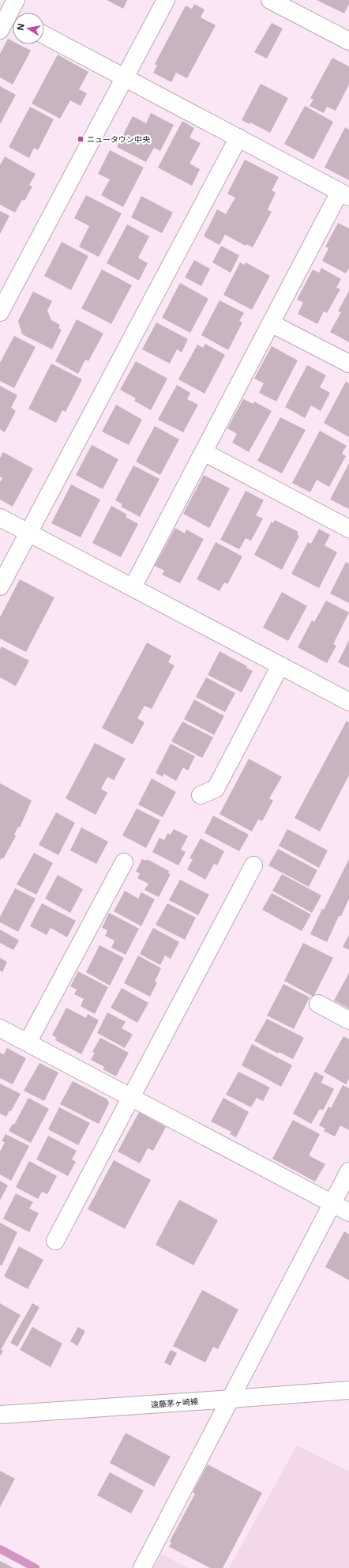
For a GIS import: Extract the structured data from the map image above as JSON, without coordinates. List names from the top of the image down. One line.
{"streets":{"street":["遠藤茅ヶ崎線"]},"places":{"transit":["ニュータウン中央"]},"north":"left"}
